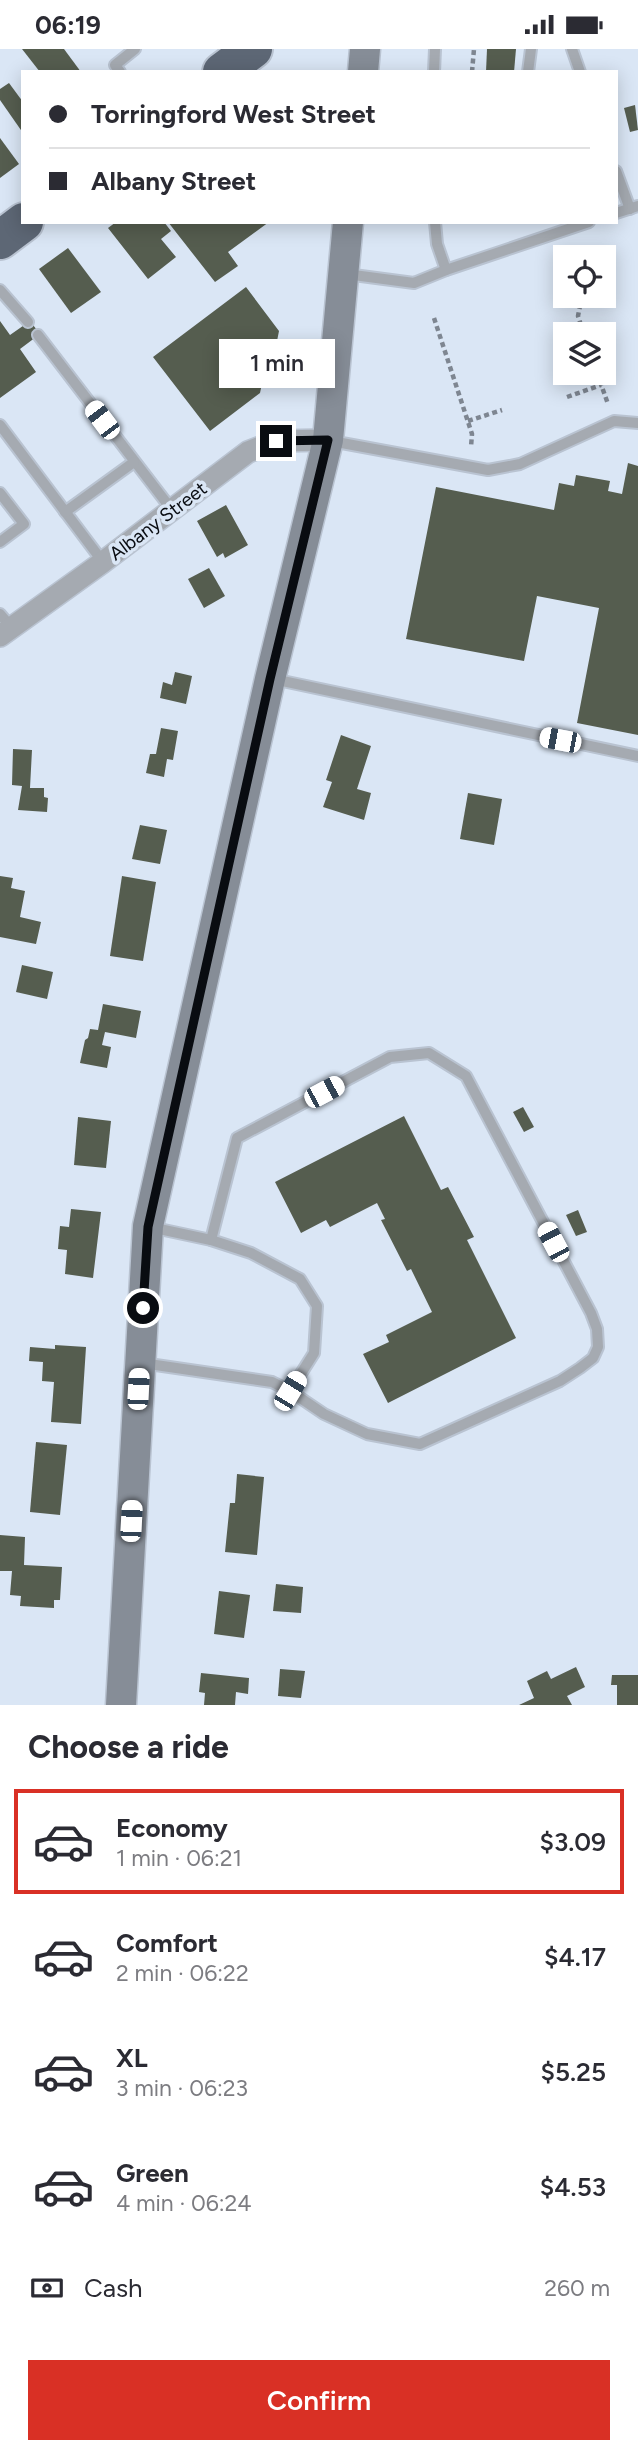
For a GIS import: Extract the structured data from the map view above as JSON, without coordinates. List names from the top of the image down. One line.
{"streets":{"street":["Albany Street"]},"page":{"status":"06:19","banner":["Torringford West Street","Albany Street"],"bubble":"1 min","heading":"Choose a ride","list":[{"name":"Economy","note":"1 min · 06:21","value":"$3.09"},{"name":"Comfort","note":"2 min · 06:22","value":"$4.17"},{"name":"XL","note":"3 min · 06:23","value":"$5.25"},{"name":"Green","note":"4 min · 06:24","value":"$4.53"}],"pay":["Cash","260 m"],"buttons":"Confirm"}}
